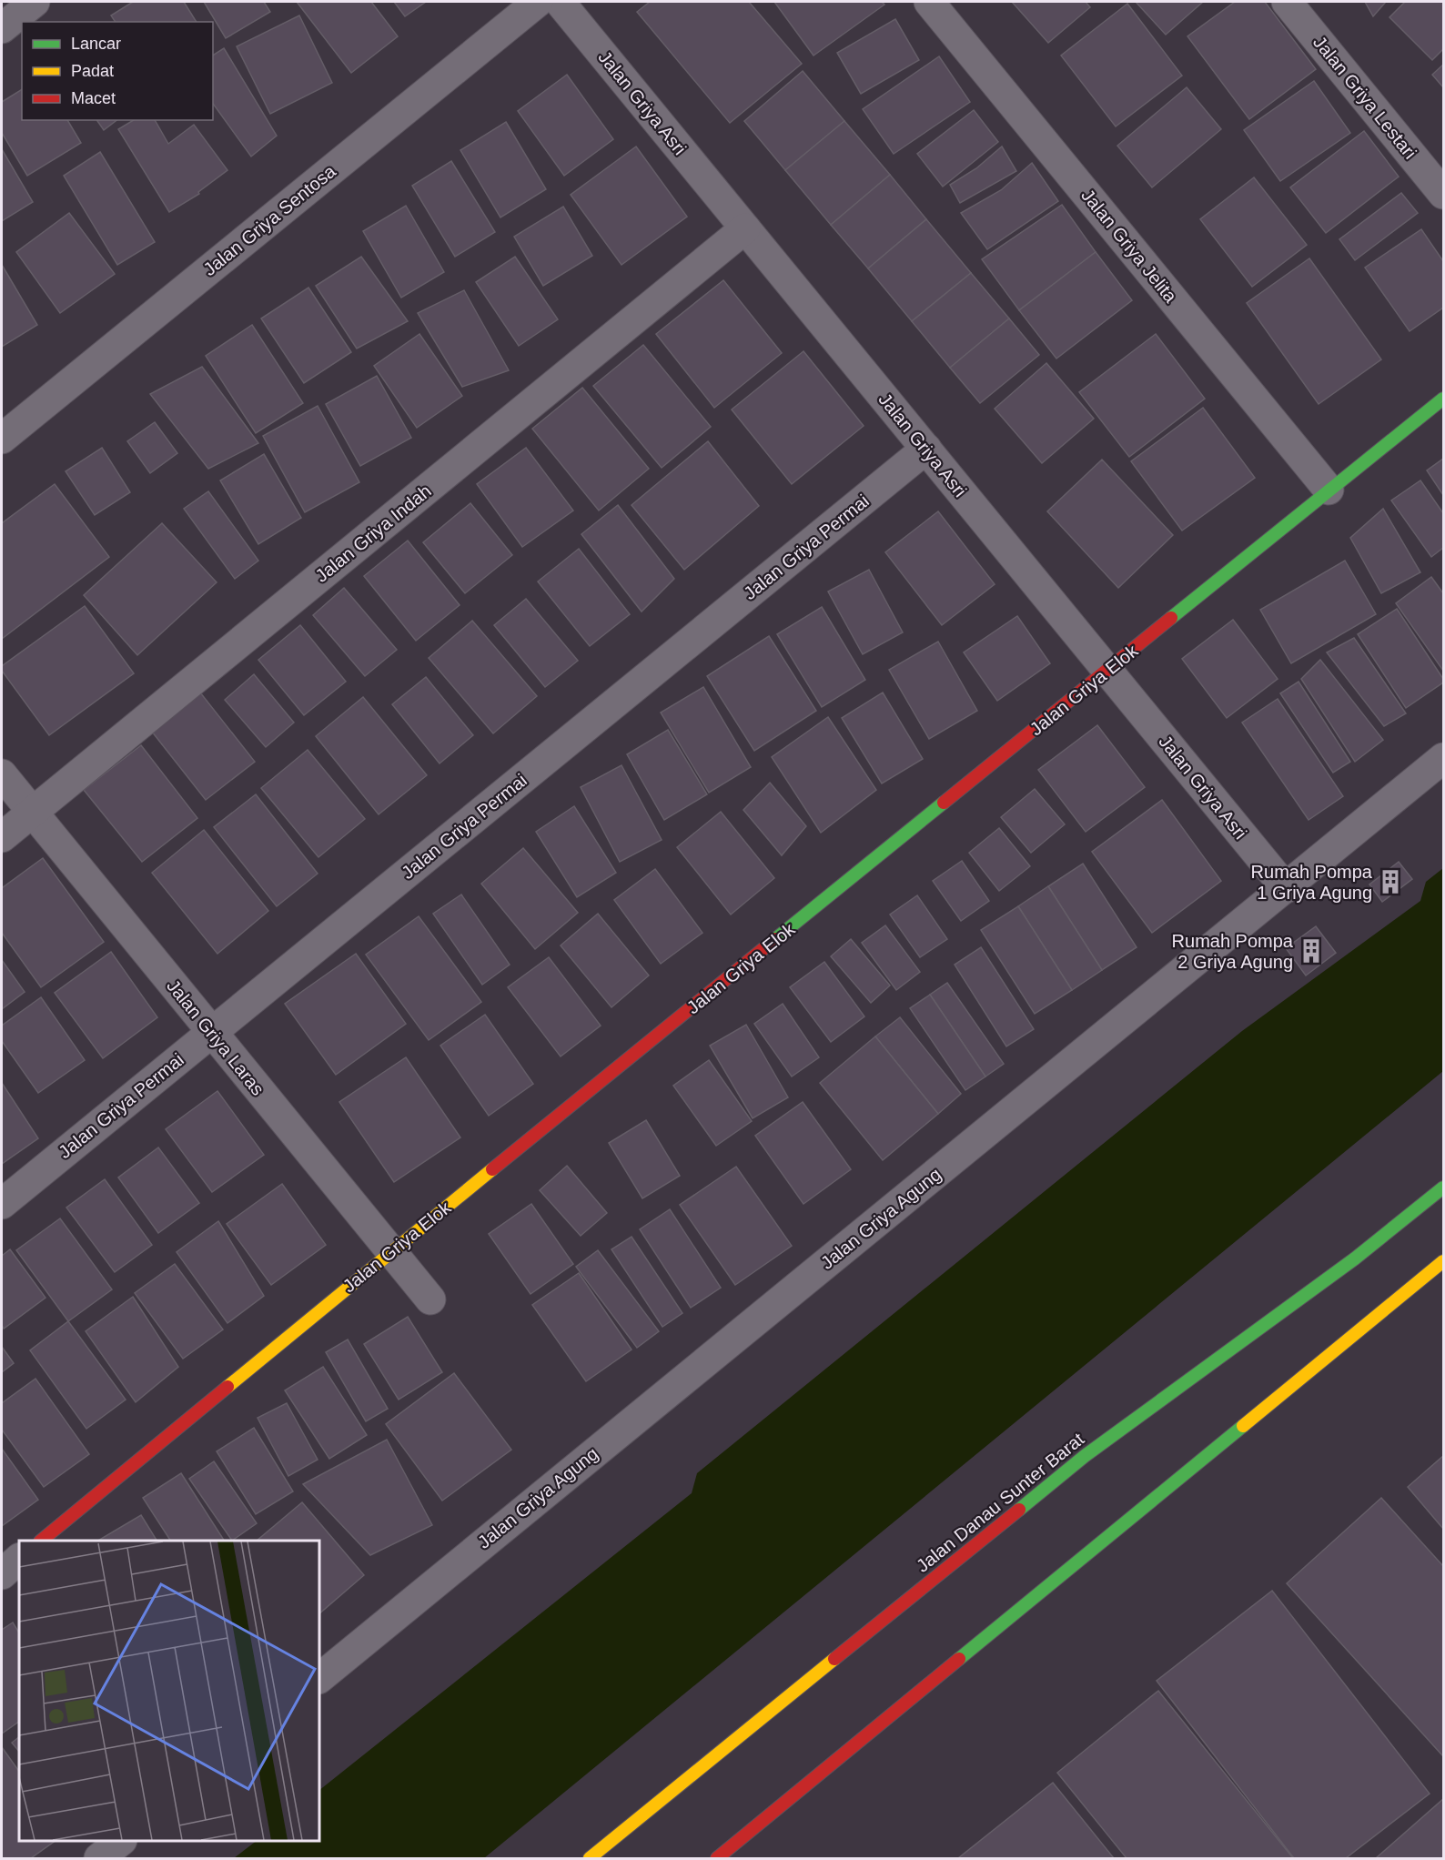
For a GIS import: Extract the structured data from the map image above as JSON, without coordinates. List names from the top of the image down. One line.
{"streets":{"main road":["Jalan Griya Elok","Jalan Danau Sunter Barat"],"street":["Jalan Griya Lestari","Jalan Griya Asri","Jalan Griya Sentosa","Jalan Griya Jelita","Jalan Griya Indah","Jalan Griya Permai","Jalan Griya Laras","Jalan Griya Agung"]},"crossings":[["Jalan Griya Asri","Jalan Griya Indah"],["Jalan Griya Asri","Jalan Griya Permai"],["Jalan Griya Asri","Jalan Griya Elok"],["Jalan Griya Asri","Jalan Griya Agung"],["Jalan Griya Jelita","Jalan Griya Elok"],["Jalan Griya Indah","Jalan Griya Laras"],["Jalan Griya Permai","Jalan Griya Laras"],["Jalan Griya Elok","Jalan Griya Laras"]],"places":{"building":["Rumah Pompa 1 Griya Agung","Rumah Pompa 2 Griya Agung"]},"legend":["Lancar","Padat","Macet"]}
